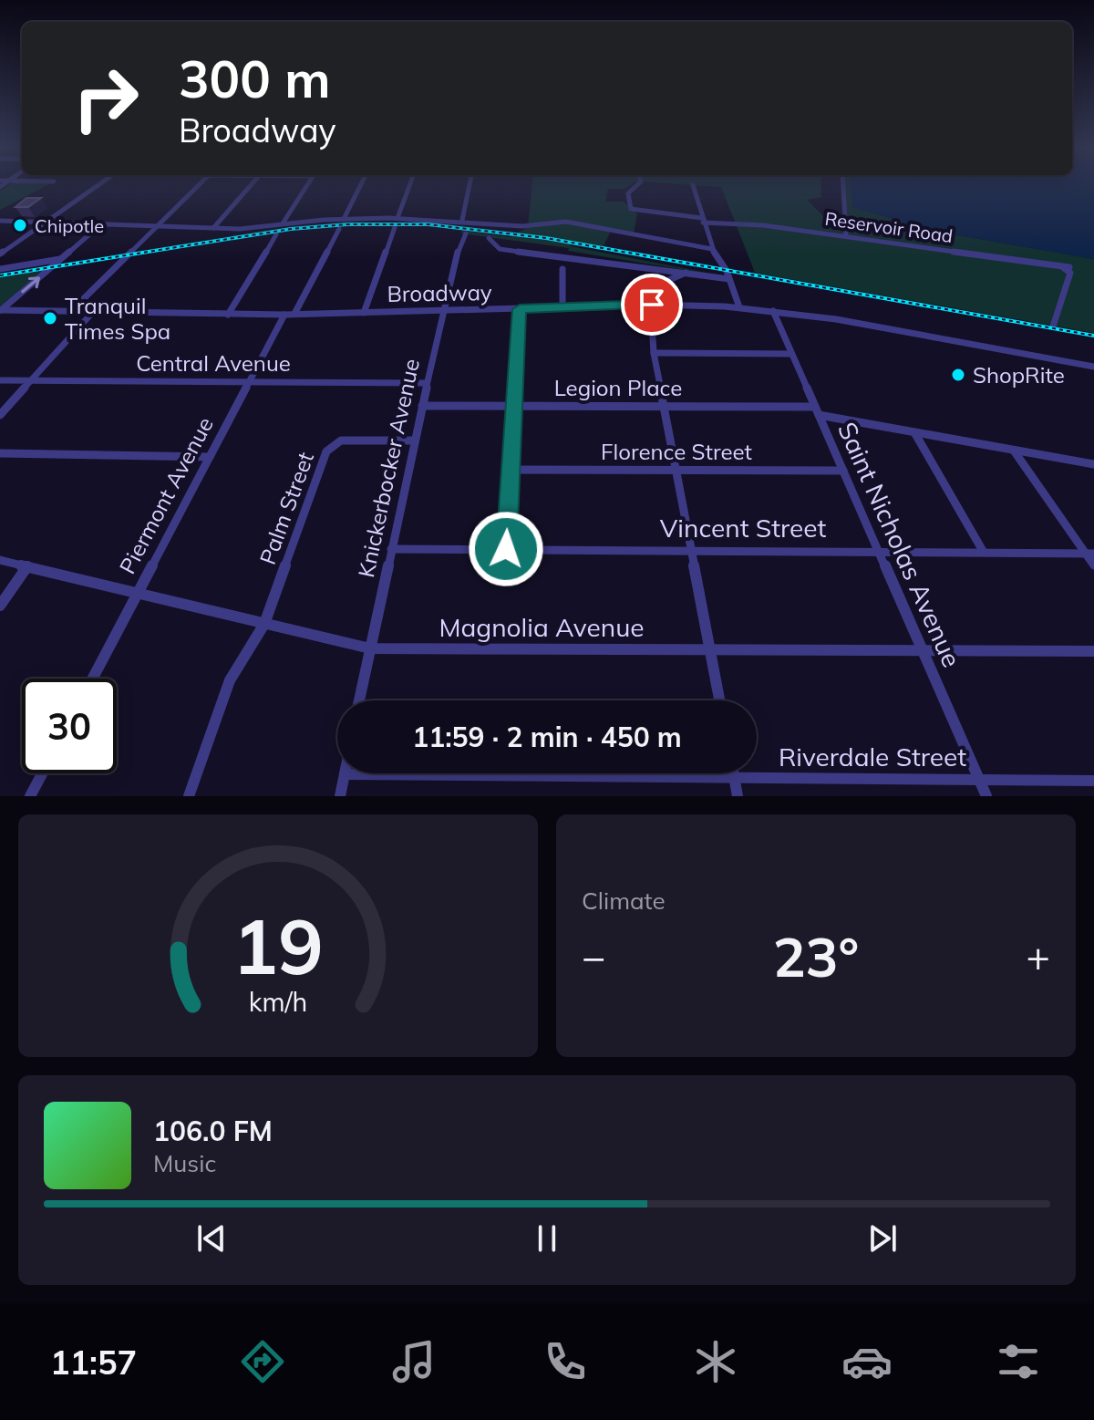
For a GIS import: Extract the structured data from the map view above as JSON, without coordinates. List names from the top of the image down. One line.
{"streets":{"street":["Reservoir Road","Broadway","Central Avenue","Legion Place","Florence Street","Knickerbocker Avenue","Piermont Avenue","Palm Street","Vincent Street","Saint Nicholas Avenue","Magnolia Avenue","Riverdale Street"]},"crossings":[["Broadway","Knickerbocker Avenue"],["Broadway","Piermont Avenue"],["Broadway","Saint Nicholas Avenue"],["Central Avenue","Knickerbocker Avenue"],["Central Avenue","Piermont Avenue"],["Legion Place","Knickerbocker Avenue"],["Legion Place","Saint Nicholas Avenue"],["Florence Street","Saint Nicholas Avenue"],["Knickerbocker Avenue","Palm Street"],["Knickerbocker Avenue","Vincent Street"],["Knickerbocker Avenue","Magnolia Avenue"],["Piermont Avenue","Magnolia Avenue"],["Palm Street","Magnolia Avenue"],["Vincent Street","Saint Nicholas Avenue"],["Saint Nicholas Avenue","Magnolia Avenue"],["Saint Nicholas Avenue","Riverdale Street"]],"places":["Chipotle","Tranquil Times Spa","ShopRite"],"page":{"turn":["300 m","Broadway"],"limit":"30","trip":"11:59 · 2 min · 450 m","tile":"Climate","heat":["−","23°","+"],"song":["106.0 FM","Music"],"tabs":"11:57","gauge":["19","km/h"]}}
